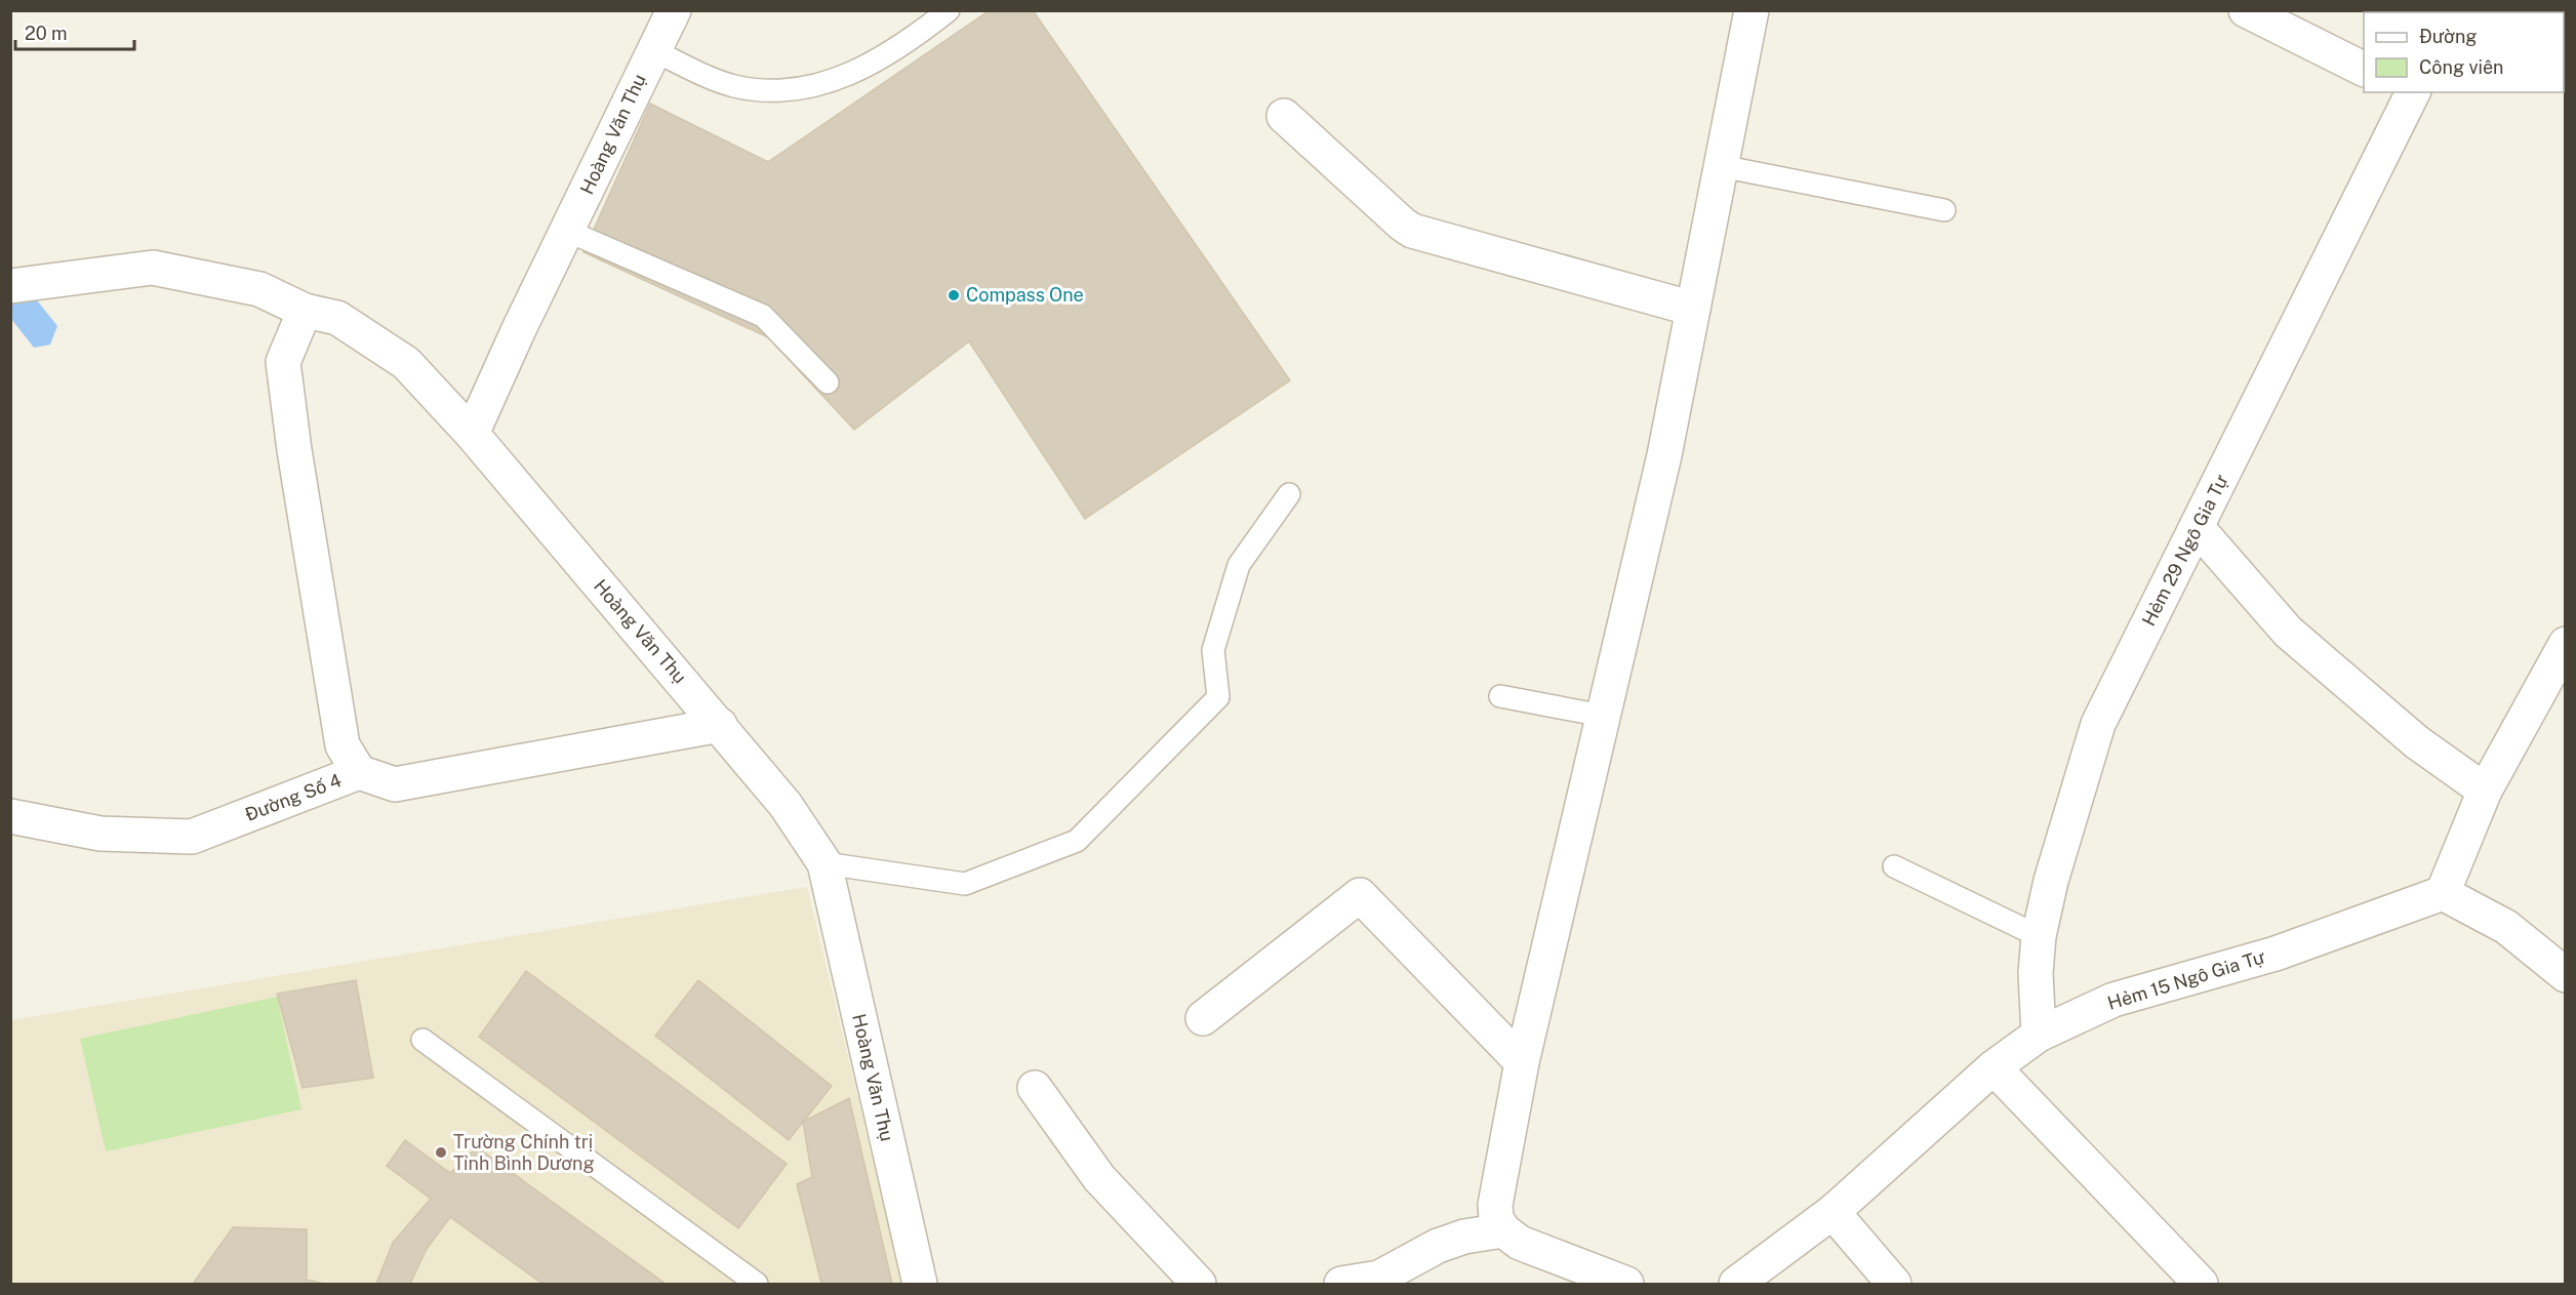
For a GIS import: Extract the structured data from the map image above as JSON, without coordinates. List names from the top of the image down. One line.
{"streets":{"street":["Hoàng Văn Thụ","Hẻm 29 Ngô Gia Tự","Đường Số 4","Hẻm 15 Ngô Gia Tự"]},"crossings":[["Hoàng Văn Thụ","Đường Số 4"],["Hẻm 29 Ngô Gia Tự","Hẻm 15 Ngô Gia Tự"]],"places":["Compass One","Trường Chính trị Tỉnh Bình Dương"],"legend":["Đường","Công viên"],"scale_bar":"20 m"}
